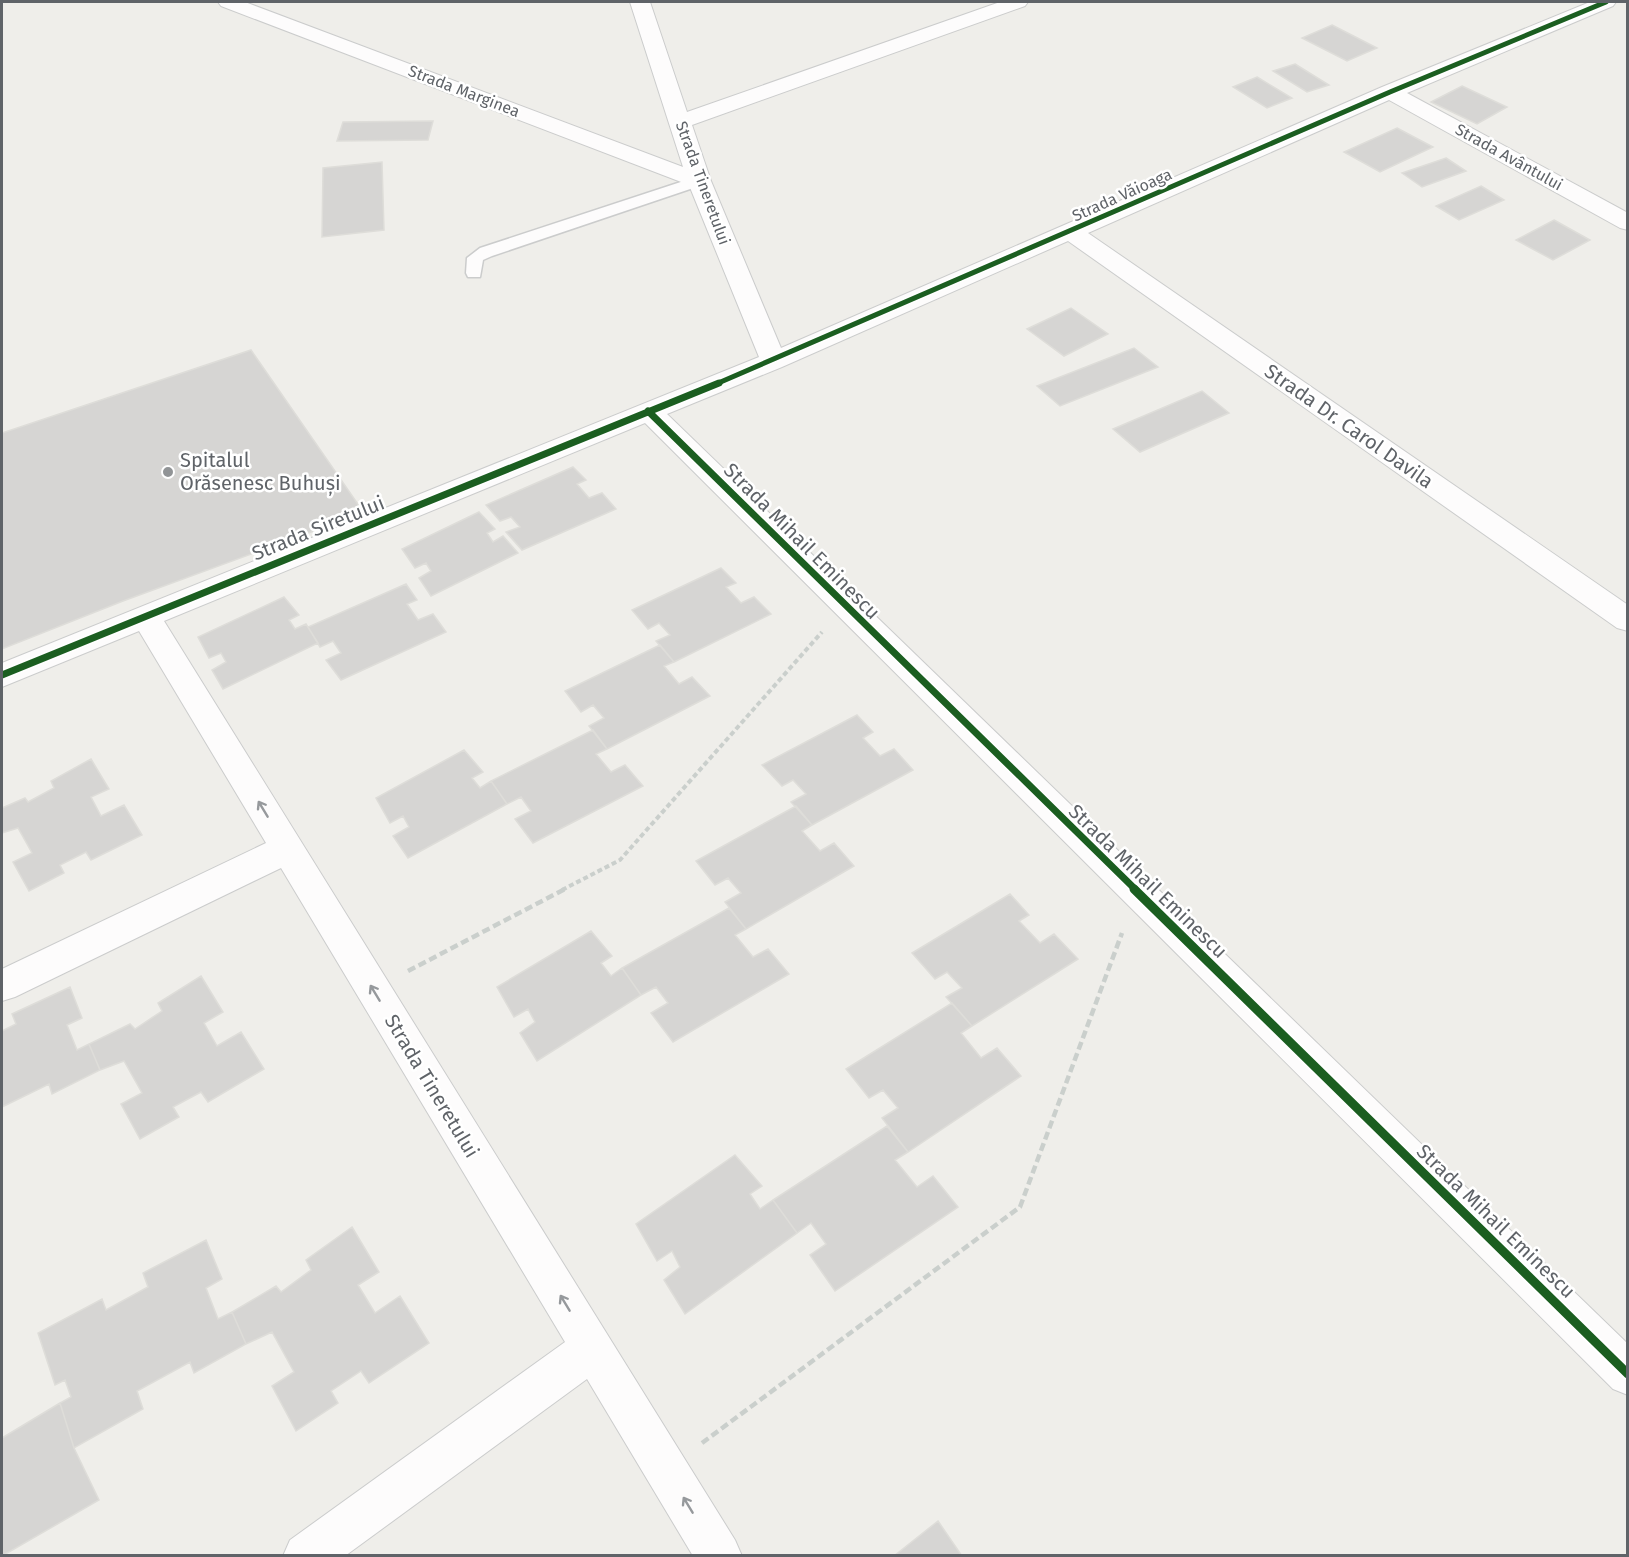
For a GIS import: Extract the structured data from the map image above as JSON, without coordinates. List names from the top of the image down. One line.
{"streets":{"street":["Strada Marginea","Strada Avântului","Strada Tineretului","Strada Văioaga","Strada Dr. Carol Davila","Strada Siretului","Strada Mihail Eminescu"]},"crossings":[["Strada Marginea","Strada Tineretului"],["Strada Avântului","Strada Văioaga"],["Strada Tineretului","Strada Văioaga"],["Strada Tineretului","Strada Siretului"],["Strada Văioaga","Strada Dr. Carol Davila"],["Strada Văioaga","Strada Siretului"],["Strada Văioaga","Strada Mihail Eminescu"],["Strada Siretului","Strada Mihail Eminescu"]],"one_way":["Strada Tineretului"],"places":["Spitalul Orăsenesc Buhuși"]}
